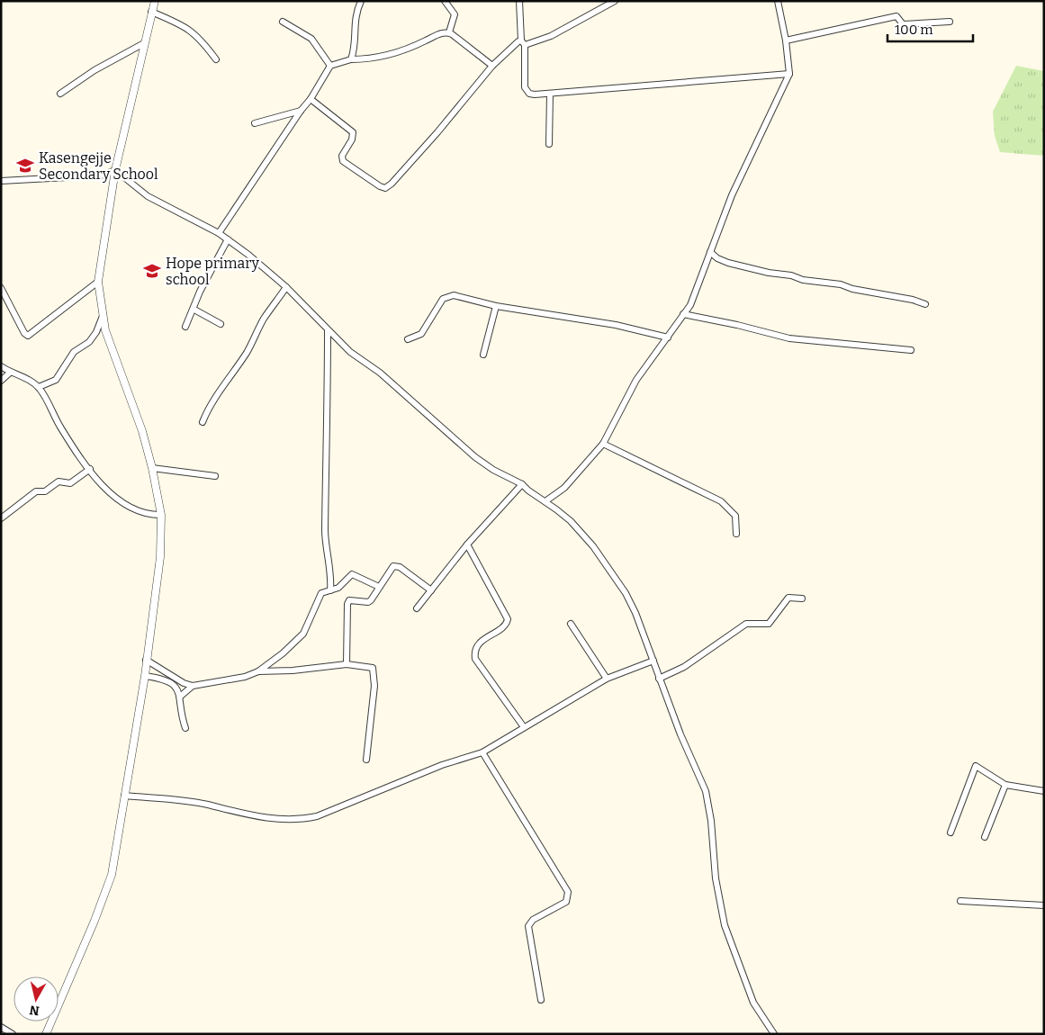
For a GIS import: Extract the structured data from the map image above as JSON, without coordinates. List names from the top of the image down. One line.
{"places":{"school or university":["Kasengejje Secondary School","Hope primary school"]},"scale_bar":"100 m","north":"bottom"}
